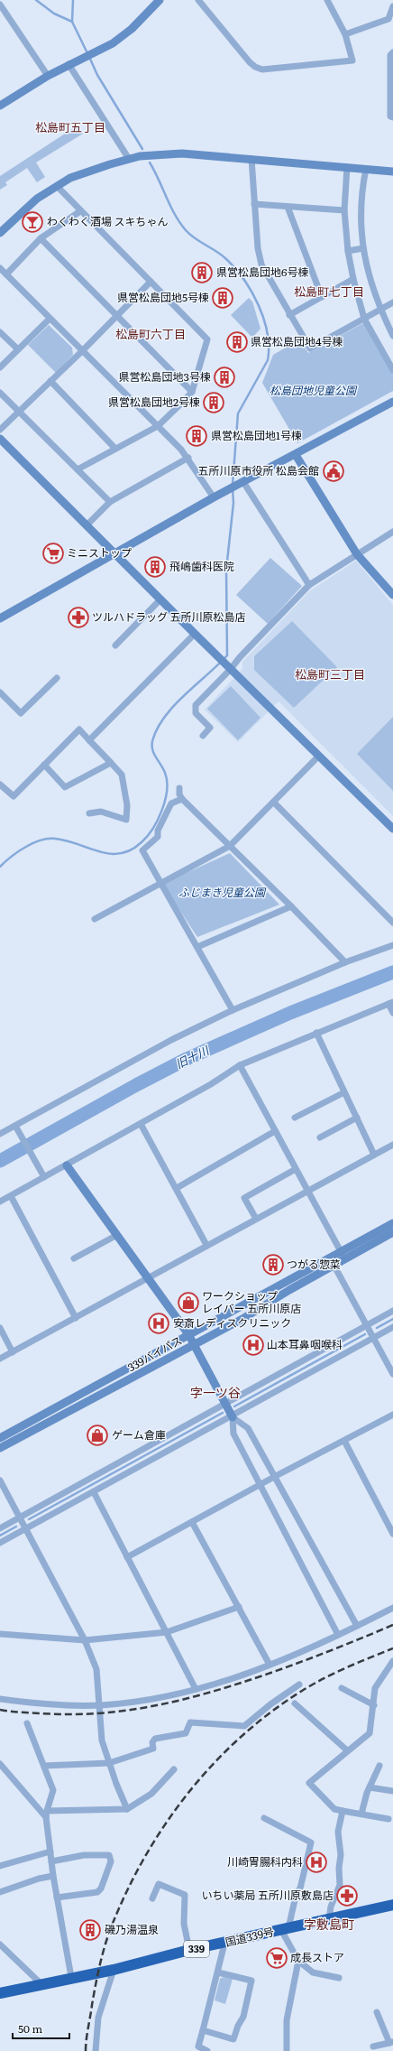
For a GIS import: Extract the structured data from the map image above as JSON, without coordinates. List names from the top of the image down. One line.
{"streets":{"highway":["国道339号","339"],"street":["339バイパス"]},"districts":["松島町五丁目","松島町七丁目","松島町六丁目","松島町三丁目","字一ツ谷","字敷島町"],"water":["旧十川"],"parks":["松島団地児童公園","ふじまき児童公園"],"places":{"bar":["わくわく酒場 スキちゃん"],"building":["県営松島団地6号棟","県営松島団地5号棟","県営松島団地4号棟","県営松島団地3号棟","県営松島団地2号棟","県営松島団地1号棟","飛嶋歯科医院","つがる惣菜","磯乃湯温泉"],"public building":["五所川原市役所 松島会館"],"supermarket":["ミニストップ","成長ストア"],"pharmacy":["ツルハドラッグ 五所川原松島店","いちい薬局 五所川原敷島店"],"shop":["ワークショップ レイバー 五所川原店","ゲーム倉庫"],"hospital":["安斎レディスクリニック","山本耳鼻咽喉科","川崎胃腸科内科"]},"scale_bar":"50 m"}
